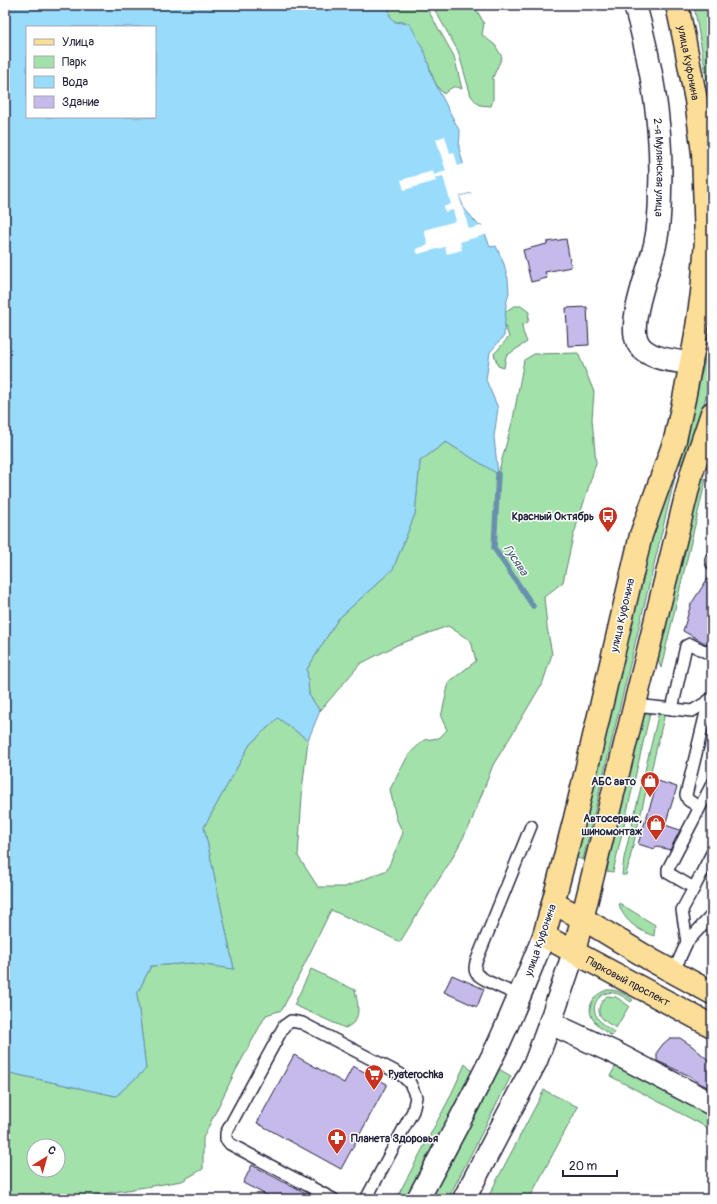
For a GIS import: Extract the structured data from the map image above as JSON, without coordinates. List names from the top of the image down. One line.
{"streets":{"main road":["улица Куфонина","Парковый проспект"],"street":["2-я Мулянская улица"]},"crossings":[["улица Куфонина","2-я Мулянская улица"],["улица Куфонина","Парковый проспект"]],"water":["Гусява"],"places":{"bus stop":["Красный Октябрь"],"shop":["АБС авто","Автосервис, шиномонтаж"],"supermarket":["Pyaterochka"],"pharmacy":["Планета Здоровья"]},"legend":["Улица","Парк","Вода","Здание"],"scale_bar":"20 m","north":"top right"}
